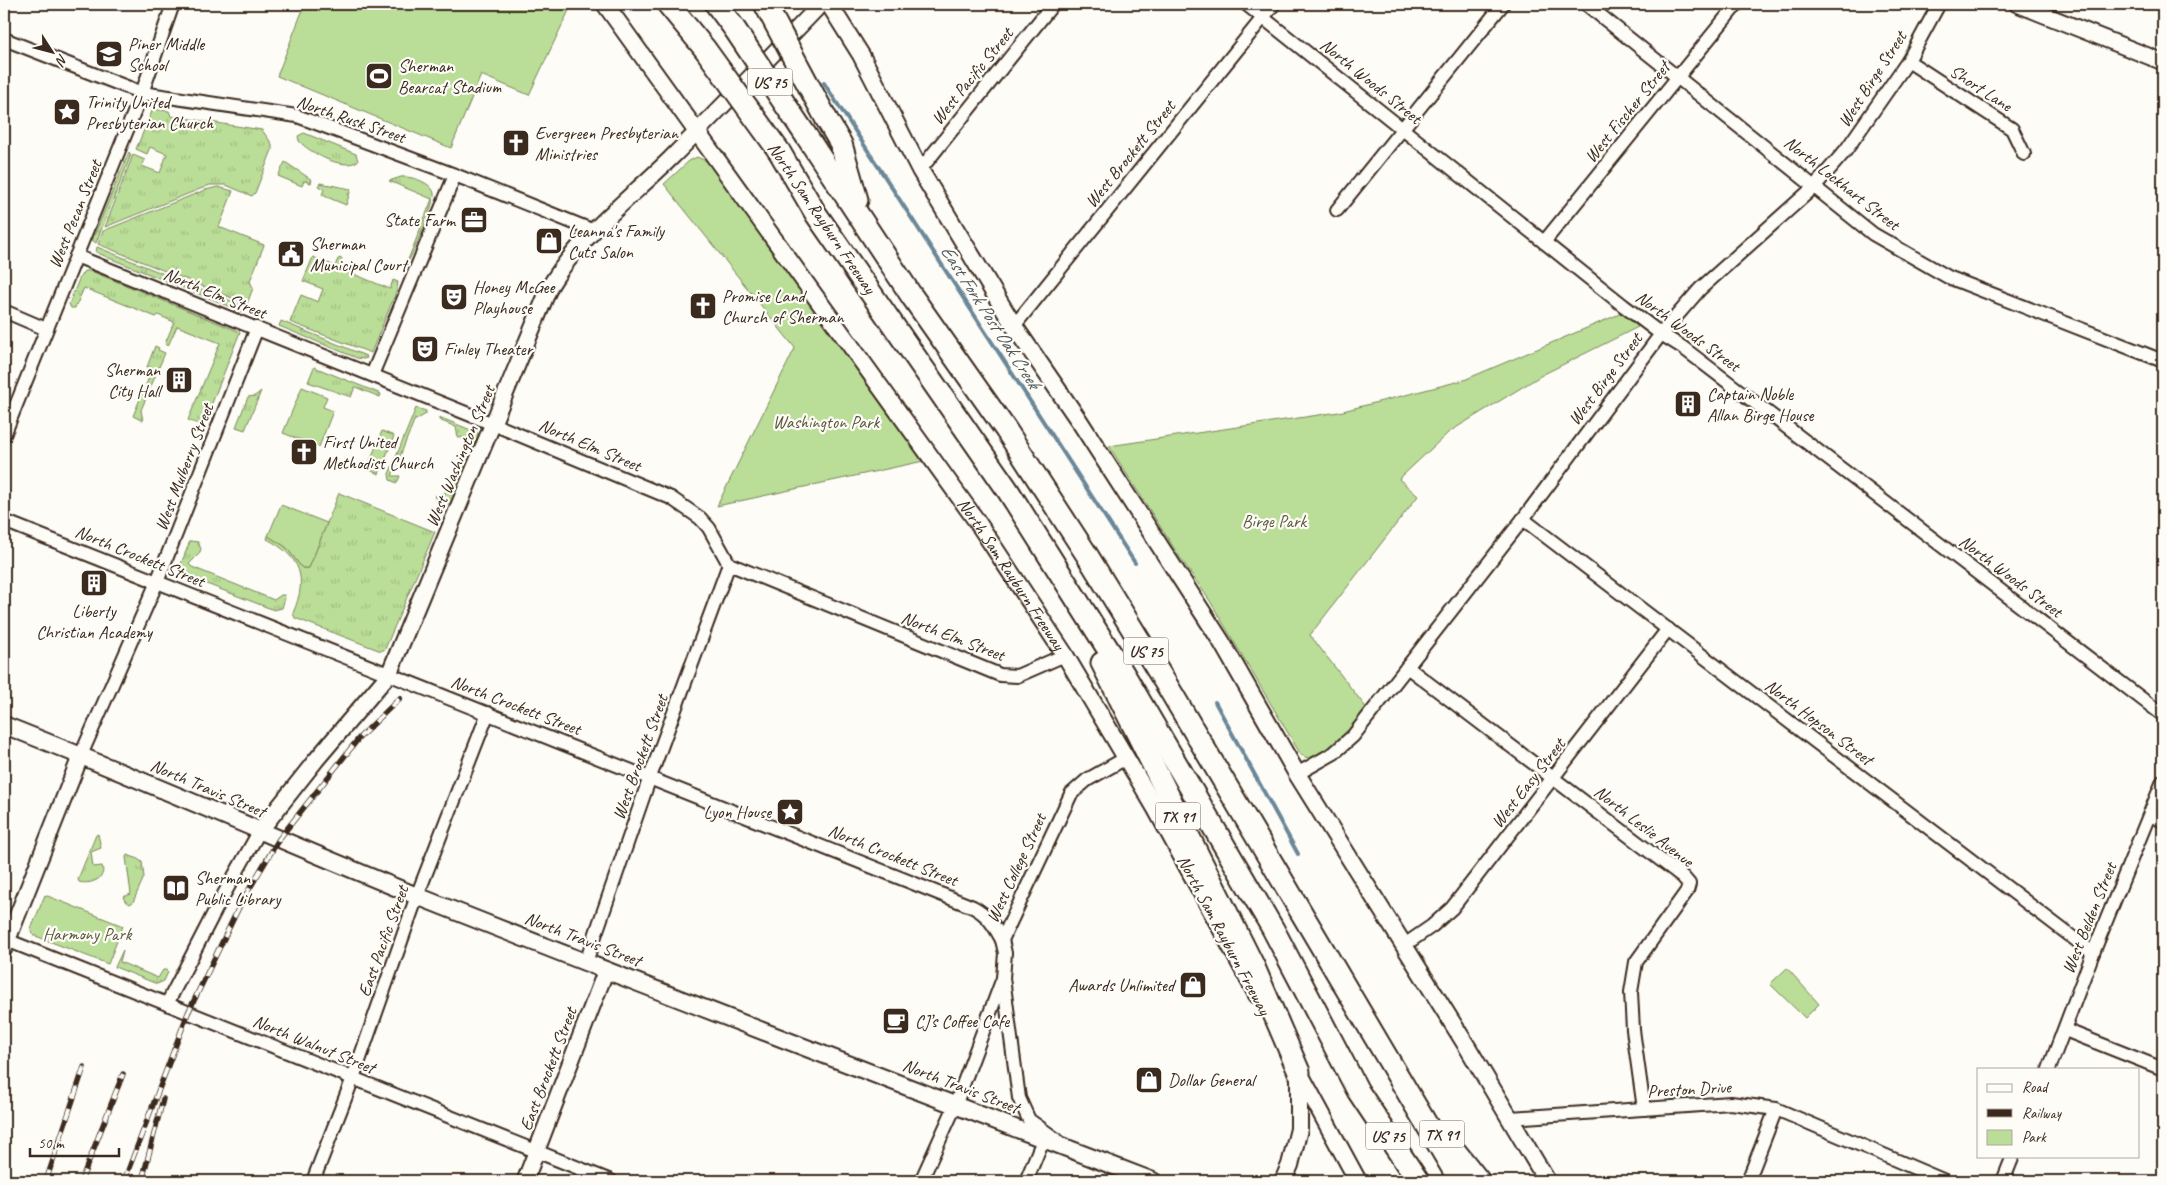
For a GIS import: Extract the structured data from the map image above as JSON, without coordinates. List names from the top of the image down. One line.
{"streets":{"highway":["US 75","North Sam Rayburn Freeway","TX 91"],"main road":["North Travis Street"],"street":["West Pacific Street","West Birge Street","North Woods Street","Short Lane","West Fischer Street","North Rusk Street","West Brockett Street","North Lockhart Street","West Pecan Street","North Elm Street","West Washington Street","West Mulberry Street","North Crockett Street","North Hopson Street","West Easy Street","North Leslie Avenue","West College Street","West Belden Street","East Pacific Street","North Walnut Street","East Brockett Street","Preston Drive"]},"crossings":[["West Birge Street","North Woods Street"],["West Birge Street","Short Lane"],["West Birge Street","North Lockhart Street"],["West Birge Street","North Hopson Street"],["West Birge Street","North Leslie Avenue"],["North Woods Street","West Fischer Street"],["North Woods Street","West Brockett Street"],["West Fischer Street","North Lockhart Street"],["North Rusk Street","West Pecan Street"],["North Rusk Street","West Washington Street"],["West Brockett Street","North Elm Street"],["West Brockett Street","North Crockett Street"],["West Brockett Street","North Travis Street"],["West Pecan Street","North Elm Street"],["North Sam Rayburn Freeway","North Elm Street"],["North Sam Rayburn Freeway","West Washington Street"],["North Sam Rayburn Freeway","TX 91"],["North Sam Rayburn Freeway","West College Street"],["North Elm Street","West Washington Street"],["North Elm Street","West Mulberry Street"],["West Washington Street","North Crockett Street"],["West Washington Street","North Travis Street"],["West Mulberry Street","North Crockett Street"],["West Mulberry Street","North Travis Street"],["North Crockett Street","West College Street"],["North Crockett Street","East Pacific Street"],["North Hopson Street","West Easy Street"],["North Hopson Street","West Belden Street"],["West Easy Street","North Leslie Avenue"],["North Travis Street","West College Street"],["North Travis Street","East Pacific Street"],["North Travis Street","East Brockett Street"],["North Leslie Avenue","Preston Drive"],["East Pacific Street","North Walnut Street"],["North Walnut Street","East Brockett Street"]],"water":["East Fork Post Oak Creek"],"parks":["Washington Park","Birge Park","Harmony Park"],"places":{"school or university":["Piner Middle School"],"sports":["Sherman Bearcat Stadium"],"place":["Trinity United Presbyterian Church","Lyon House"],"church":["Evergreen Presbyterian Ministries","Promise Land Church of Sherman","First United Methodist Church"],"office":["State Farm"],"shop":["Leanna's Family Cuts Salon","Awards Unlimited","Dollar General"],"public building":["Sherman Municipal Court"],"theatre":["Honey McGee Playhouse","Finley Theater"],"building":["Sherman City Hall","Captain Noble Allan Birge House","Liberty Christian Academy"],"library":["Sherman Public Library"],"cafe":["CJ’s Coffee Cafe"]},"legend":["Road","Railway","Park"],"scale_bar":"50 m","north":"bottom right"}
